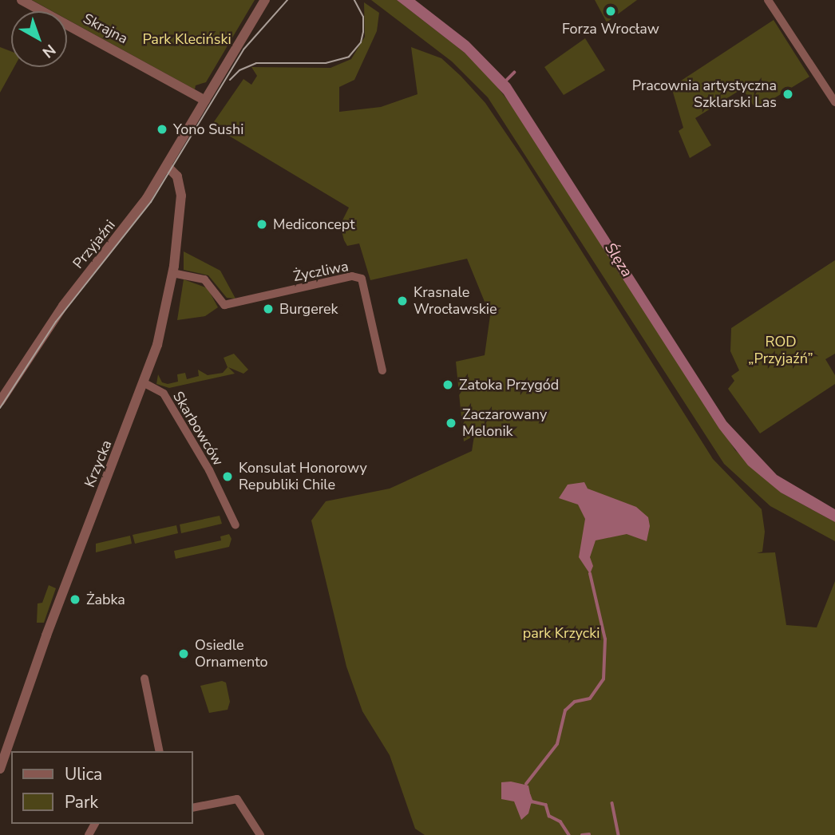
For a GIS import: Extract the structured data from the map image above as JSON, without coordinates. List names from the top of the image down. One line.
{"streets":{"street":["Skrajna","Przyjaźni","Życzliwa","Skarbowców","Krzycka"]},"crossings":[["Skrajna","Przyjaźni"],["Przyjaźni","Krzycka"],["Życzliwa","Krzycka"],["Skarbowców","Krzycka"]],"water":["Ślęza"],"parks":["Park Kleciński","ROD „Przyjaźń”","park Krzycki"],"places":["Forza Wrocław","Pracownia artystyczna Szklarski Las","Yono Sushi","Mediconcept","Krasnale Wrocławskie","Burgerek","Zatoka Przygód","Zaczarowany Melonik","Konsulat Honorowy Republiki Chile","Żabka","Osiedle Ornamento"],"legend":["Ulica","Park"],"north":"bottom right"}
